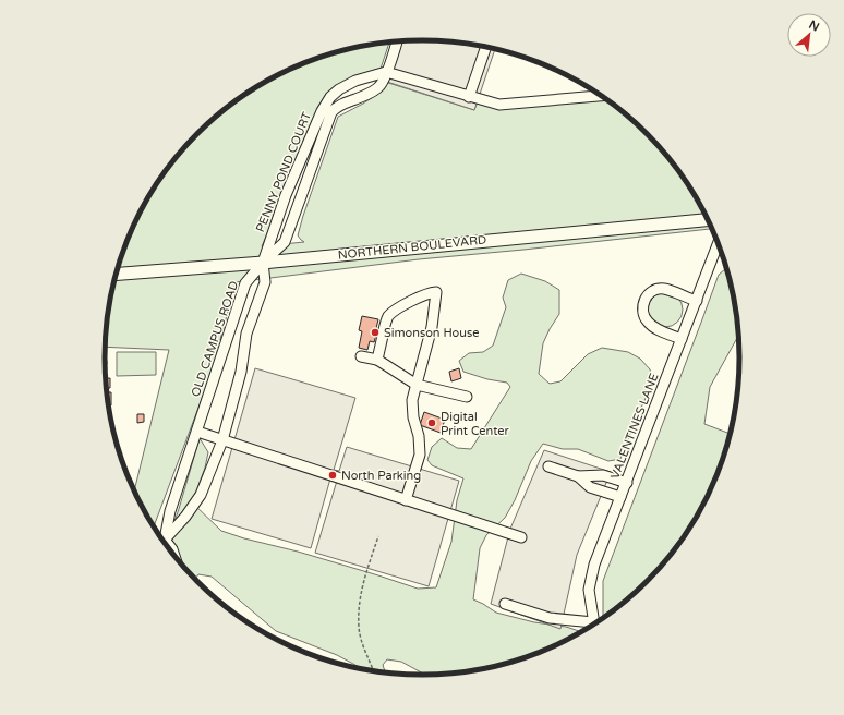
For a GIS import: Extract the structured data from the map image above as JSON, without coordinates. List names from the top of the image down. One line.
{"streets":{"main road":["NORTHERN BOULEVARD"],"street":["PENNY POND COURT","OLD CAMPUS ROAD","VALENTINES LANE"]},"crossings":[["PENNY POND COURT","NORTHERN BOULEVARD"],["PENNY POND COURT","OLD CAMPUS ROAD"],["NORTHERN BOULEVARD","OLD CAMPUS ROAD"]],"places":["Simonson House","Digital Print Center","North Parking"],"north":"top right"}
